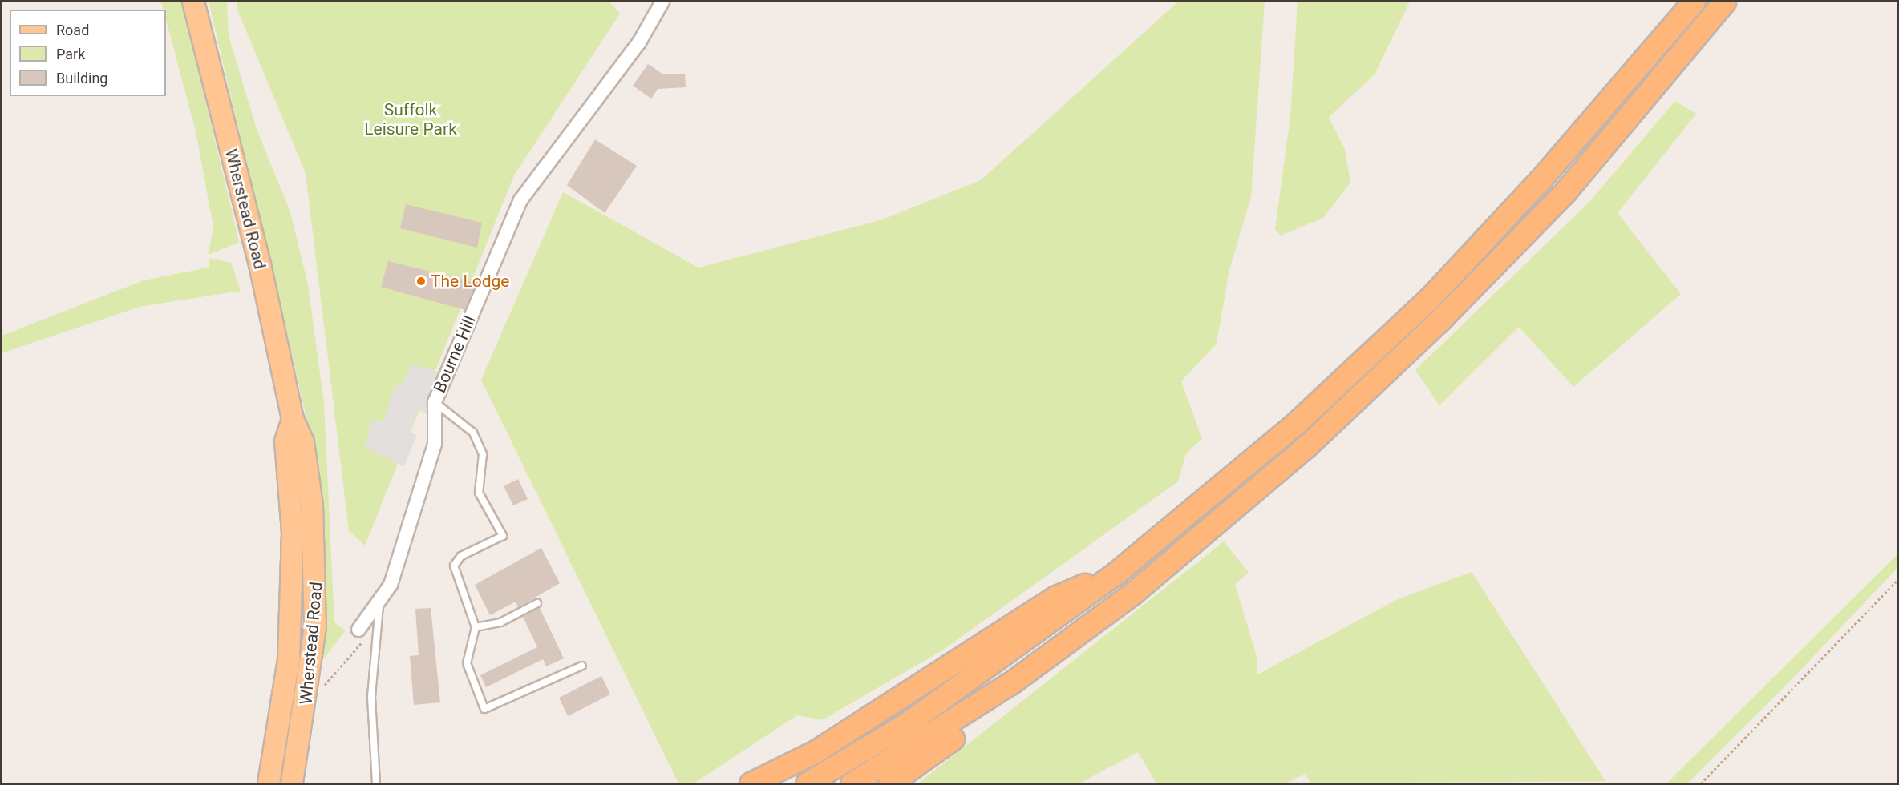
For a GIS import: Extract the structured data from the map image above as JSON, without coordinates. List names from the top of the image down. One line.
{"streets":{"main road":["Wherstead Road"],"street":["Bourne Hill"]},"parks":["Suffolk Leisure Park"],"places":["The Lodge"],"legend":["Road","Park","Building"]}
